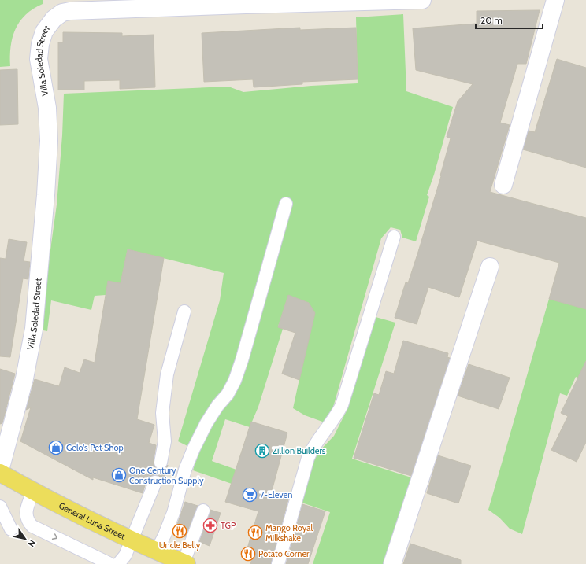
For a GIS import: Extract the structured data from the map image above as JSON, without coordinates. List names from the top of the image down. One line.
{"streets":{"main road":["General Luna Street"],"street":["Villa Soledad Street"]},"places":{"shop":["Gelo's Pet Shop","One Century Construction Supply"],"building":["Zillion Builders"],"supermarket":["7-Eleven"],"pharmacy":["TGP"],"restaurant":["Uncle Belly","Mango Royal Milkshake","Potato Corner"]},"scale_bar":"20 m","north":"bottom right"}
